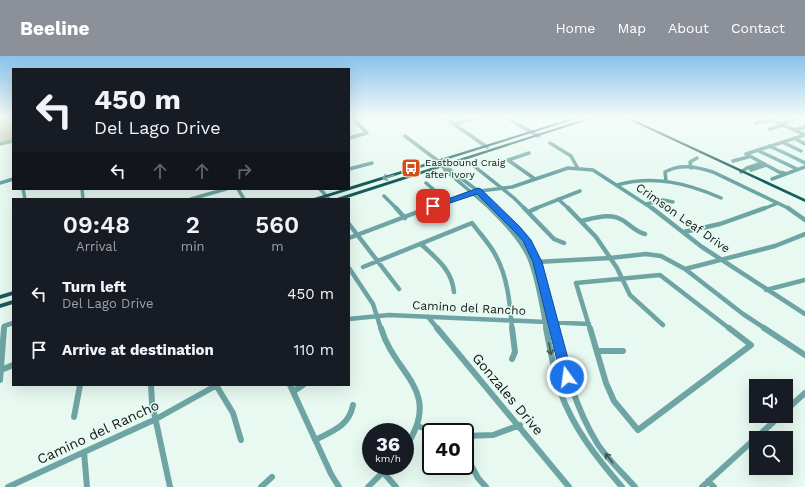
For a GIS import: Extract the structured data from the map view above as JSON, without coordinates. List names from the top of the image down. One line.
{"streets":{"street":["Crimson Leaf Drive","Camino del Rancho","Gonzales Drive"]},"crossings":[["Camino del Rancho","Gonzales Drive"]],"places":{"bus stop":["Eastbound Craig after Ivory"]},"page":{"header":"Beeline","nav":["Home","Map","About","Contact"],"turn":["450 m","Del Lago Drive"],"eta":["09:48","Arrival","2","min","560","m"],"list":[{"name":"Turn left","note":"Del Lago Drive","value":"450 m"},{"name":"Arrive at destination","value":"110 m"}],"speed":"36 km/h","limit":"40"}}
